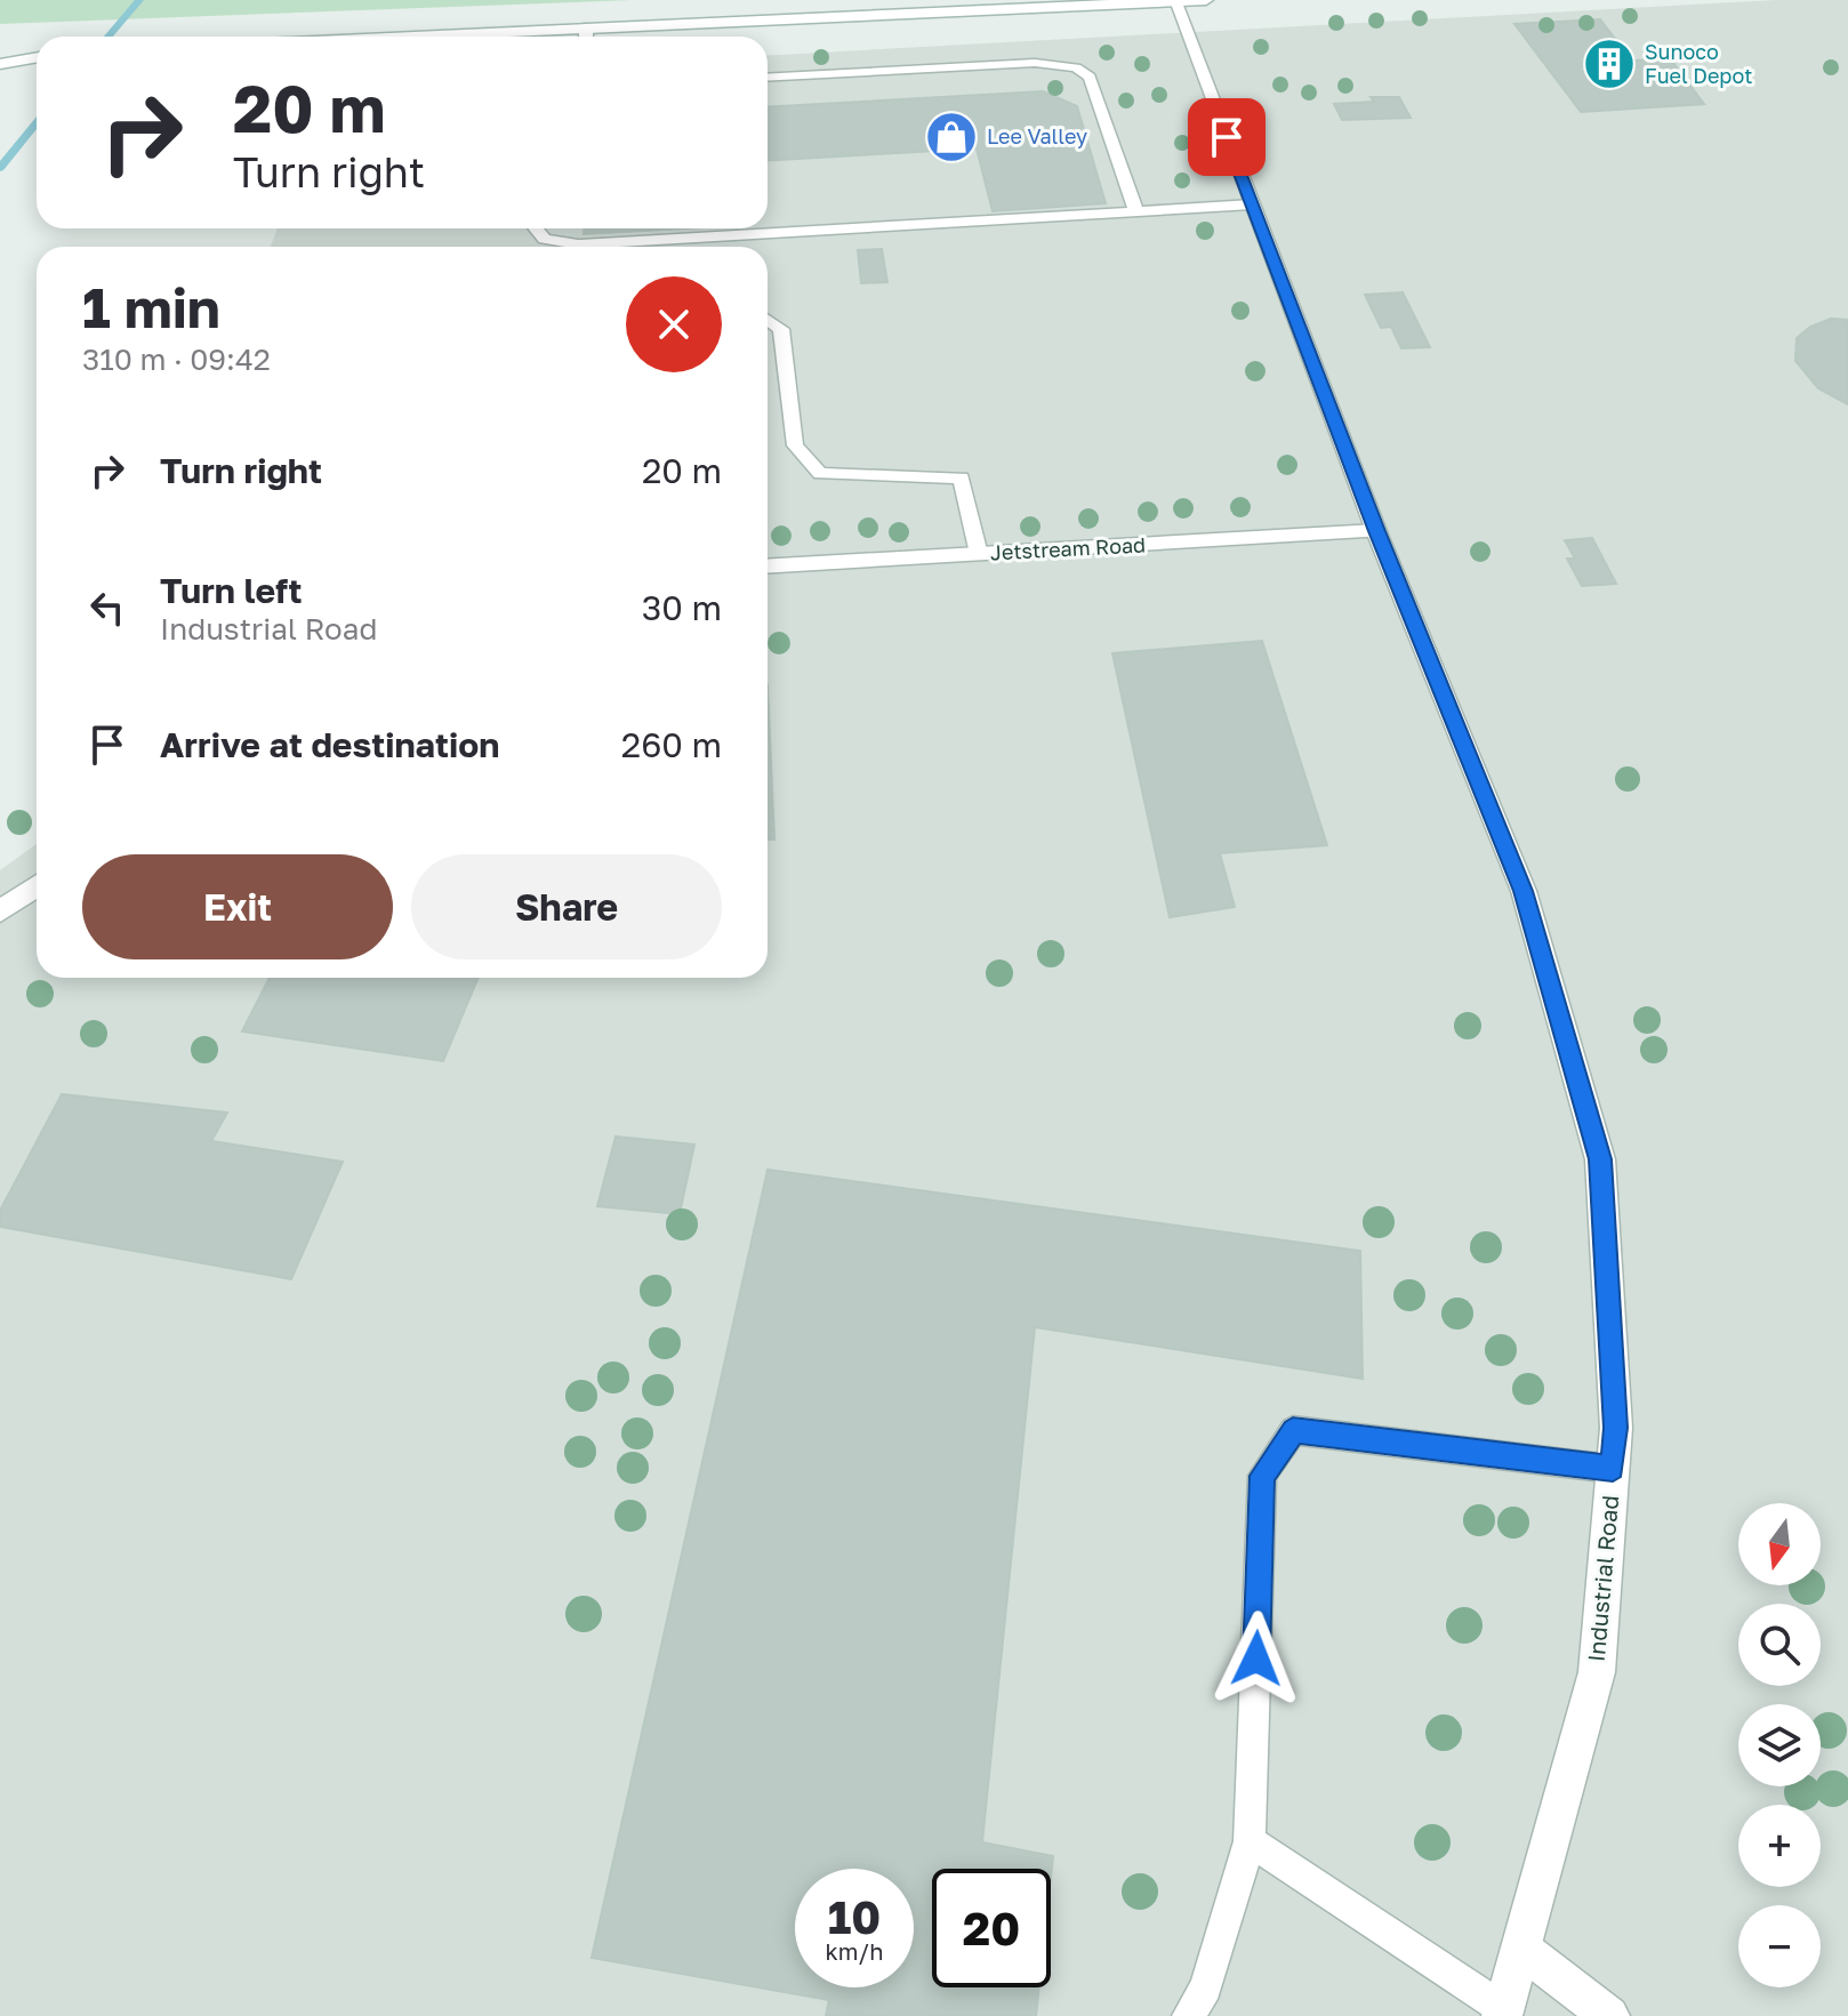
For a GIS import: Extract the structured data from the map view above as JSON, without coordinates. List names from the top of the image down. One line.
{"streets":{"street":["Jetstream Road","Industrial Road"]},"crossings":[["Jetstream Road","Industrial Road"]],"places":{"building":["Sunoco Fuel Depot"],"shop":["Lee Valley"]},"north":"bottom","page":{"turn":["20 m","Turn right"],"heading":["1 min","310 m · 09:42"],"list":[{"name":"Turn right","value":"20 m"},{"name":"Turn left","note":"Industrial Road","value":"30 m"},{"name":"Arrive at destination","value":"260 m"}],"buttons":["Exit","Share"],"map_buttons":["+","−"],"speed":"10 km/h","limit":"20"}}
